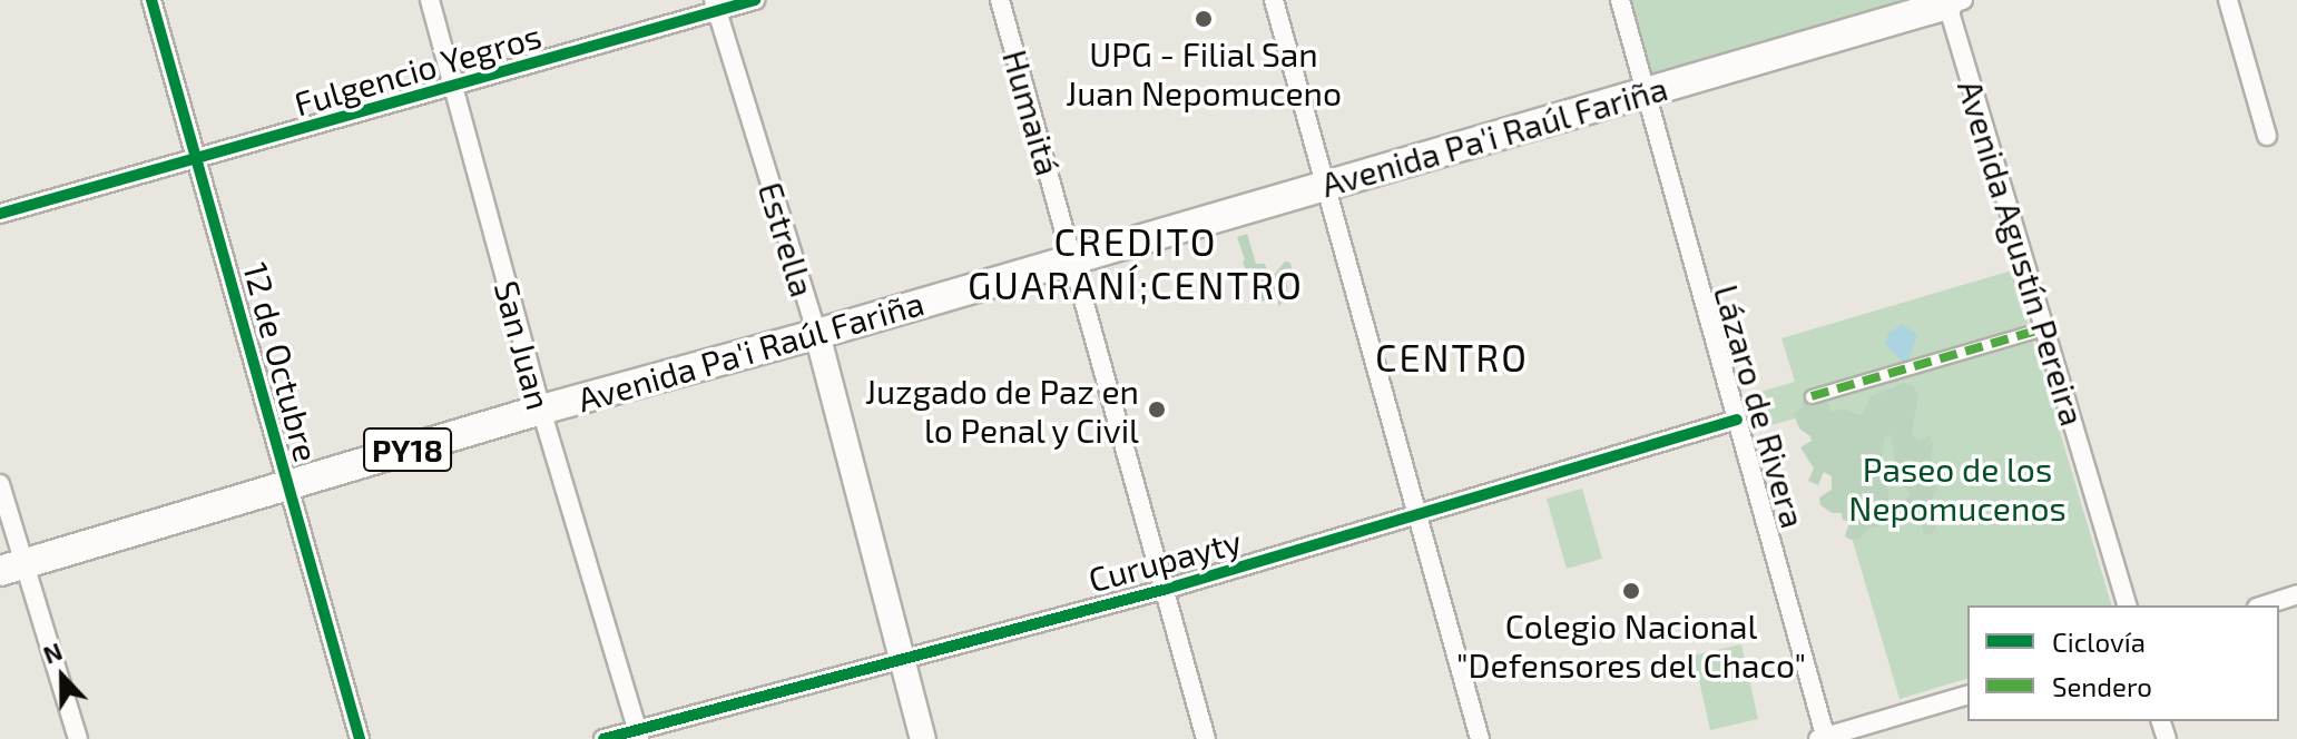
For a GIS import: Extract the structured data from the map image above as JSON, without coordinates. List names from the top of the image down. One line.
{"streets":{"highway":["Avenida Pa'i Raúl Fariña","PY18"],"main road":["Estrella"],"street":["Fulgencio Yegros","Humaitá","Avenida Agustín Pereira","San Juan","12 de Octubre","Lázaro de Rivera","Curupayty"]},"crossings":[["Fulgencio Yegros","Estrella"],["Fulgencio Yegros","San Juan"],["Fulgencio Yegros","12 de Octubre"],["Humaitá","Avenida Pa'i Raúl Fariña"],["Humaitá","Curupayty"],["Avenida Pa'i Raúl Fariña","Estrella"],["Avenida Pa'i Raúl Fariña","Avenida Agustín Pereira"],["Avenida Pa'i Raúl Fariña","San Juan"],["Avenida Pa'i Raúl Fariña","12 de Octubre"],["Avenida Pa'i Raúl Fariña","Lázaro de Rivera"],["Estrella","Curupayty"],["San Juan","Curupayty"],["Lázaro de Rivera","Curupayty"]],"districts":["CREDITO GUARANÍ;CENTRO","CENTRO"],"parks":["Paseo de los Nepomucenos"],"places":["UPG - Filial San Juan Nepomuceno","Juzgado de Paz en lo Penal y Civil","Colegio Nacional \"Defensores del Chaco\""],"legend":["Ciclovía","Sendero"],"north":"top"}
